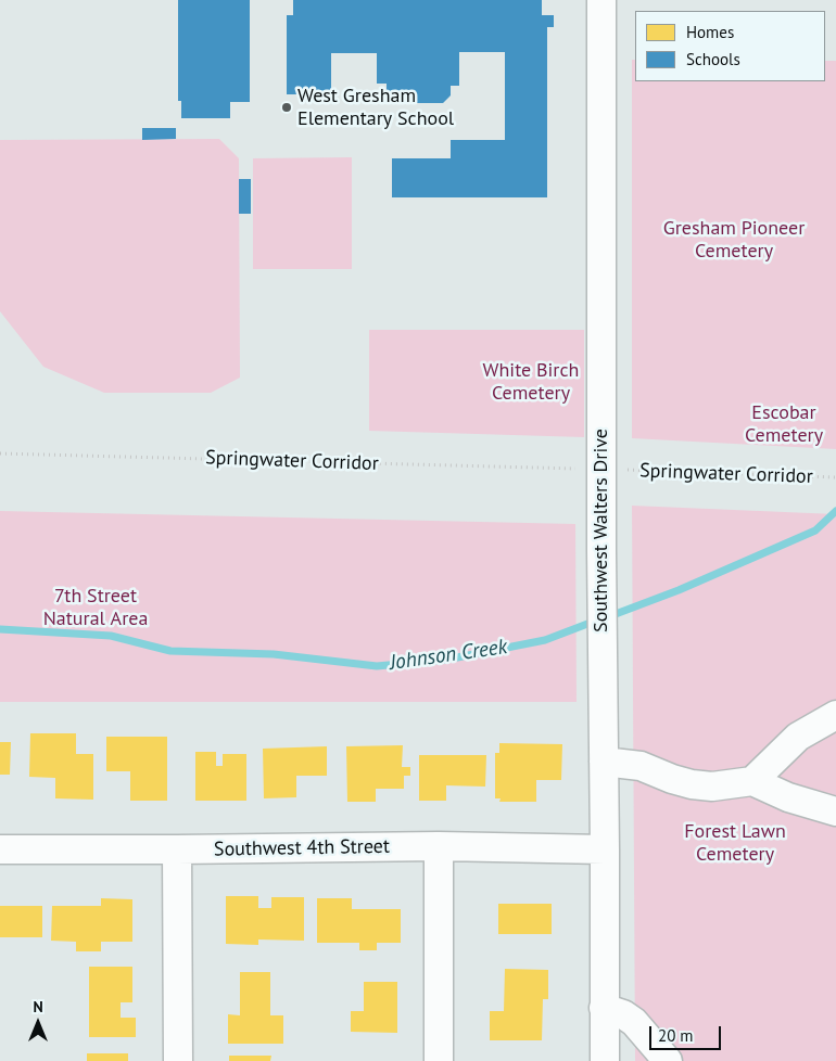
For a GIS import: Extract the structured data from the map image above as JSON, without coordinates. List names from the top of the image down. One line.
{"streets":{"street":["Southwest Walters Drive","Southwest 4th Street"],"path":["Springwater Corridor"]},"crossings":[["Southwest Walters Drive","Southwest 4th Street"]],"water":["Johnson Creek"],"parks":["Gresham Pioneer Cemetery","White Birch Cemetery","Escobar Cemetery","7th Street Natural Area","Forest Lawn Cemetery"],"places":["West Gresham Elementary School"],"legend":["Homes","Schools"],"scale_bar":"20 m","north":"top"}
